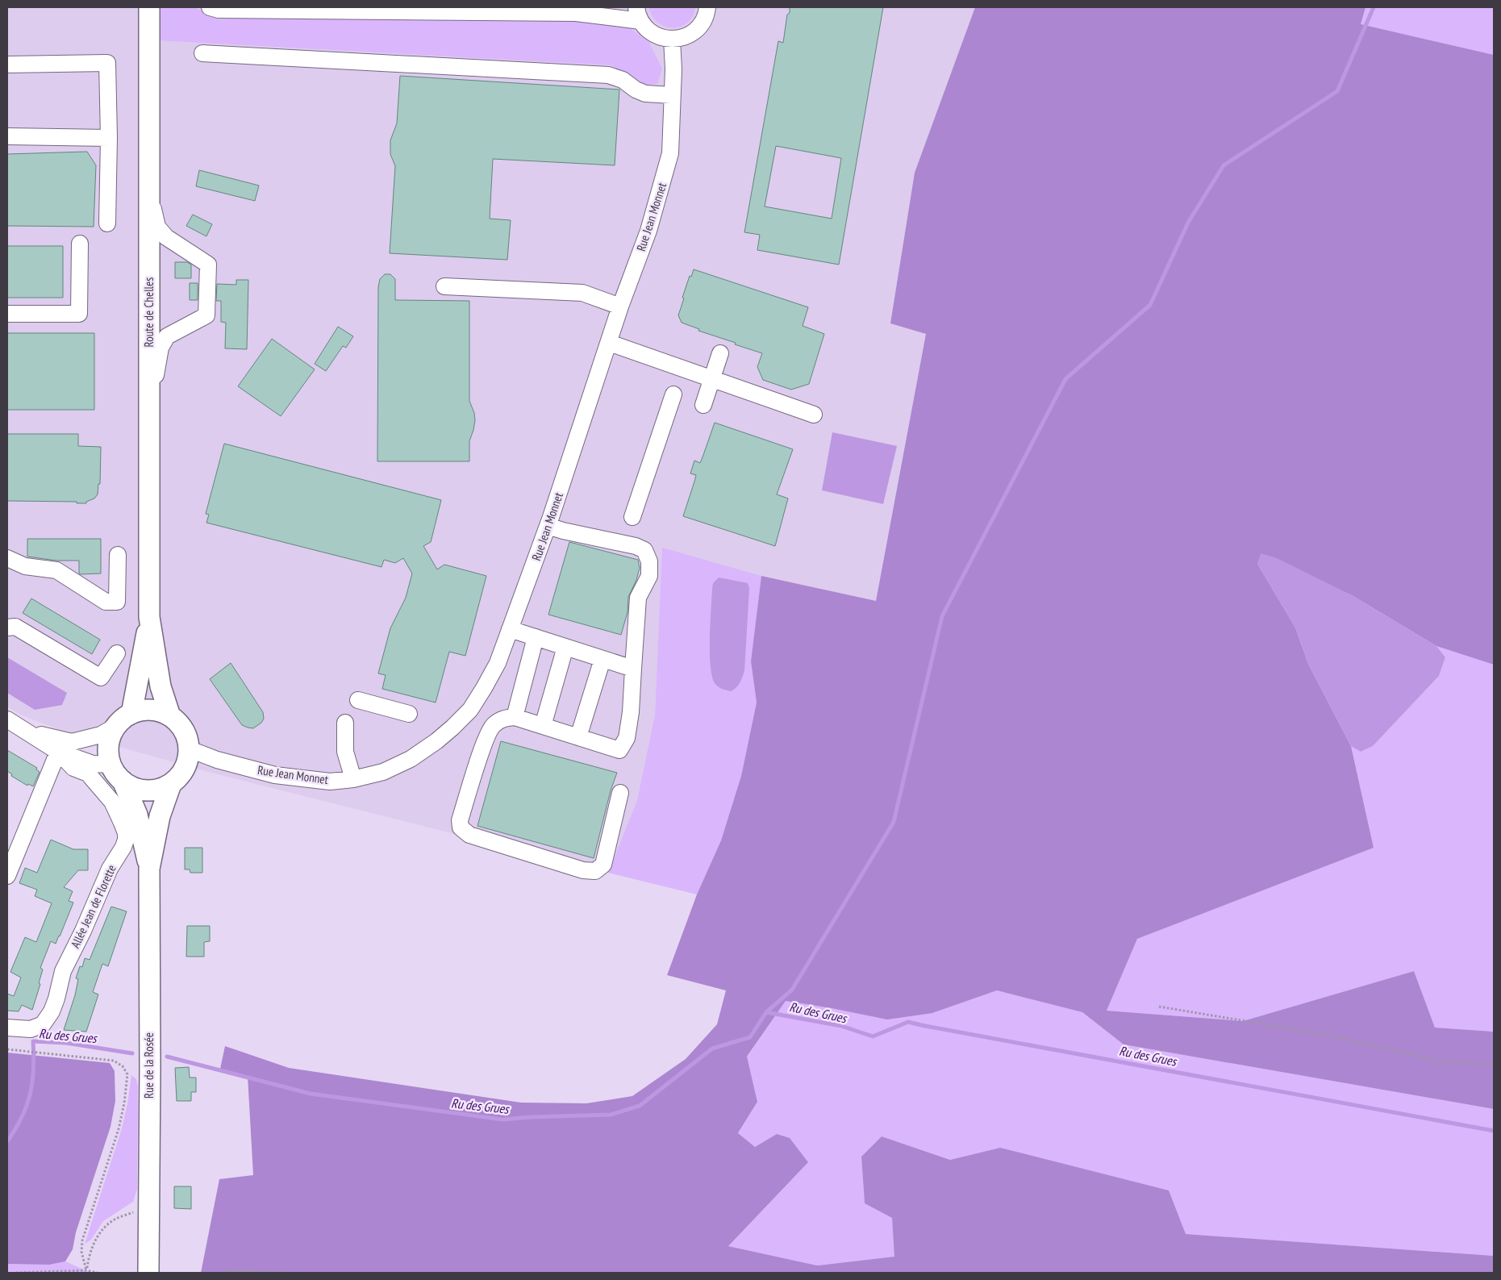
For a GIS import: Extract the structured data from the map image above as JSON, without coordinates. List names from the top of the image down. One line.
{"streets":{"main road":["Route de Chelles","Rue de la Rosée"],"street":["Rue Jean Monnet","Allée Jean de Florette"]},"crossings":[["Rue Jean Monnet","Rue de la Rosée"]],"water":["Ru des Grues"]}
